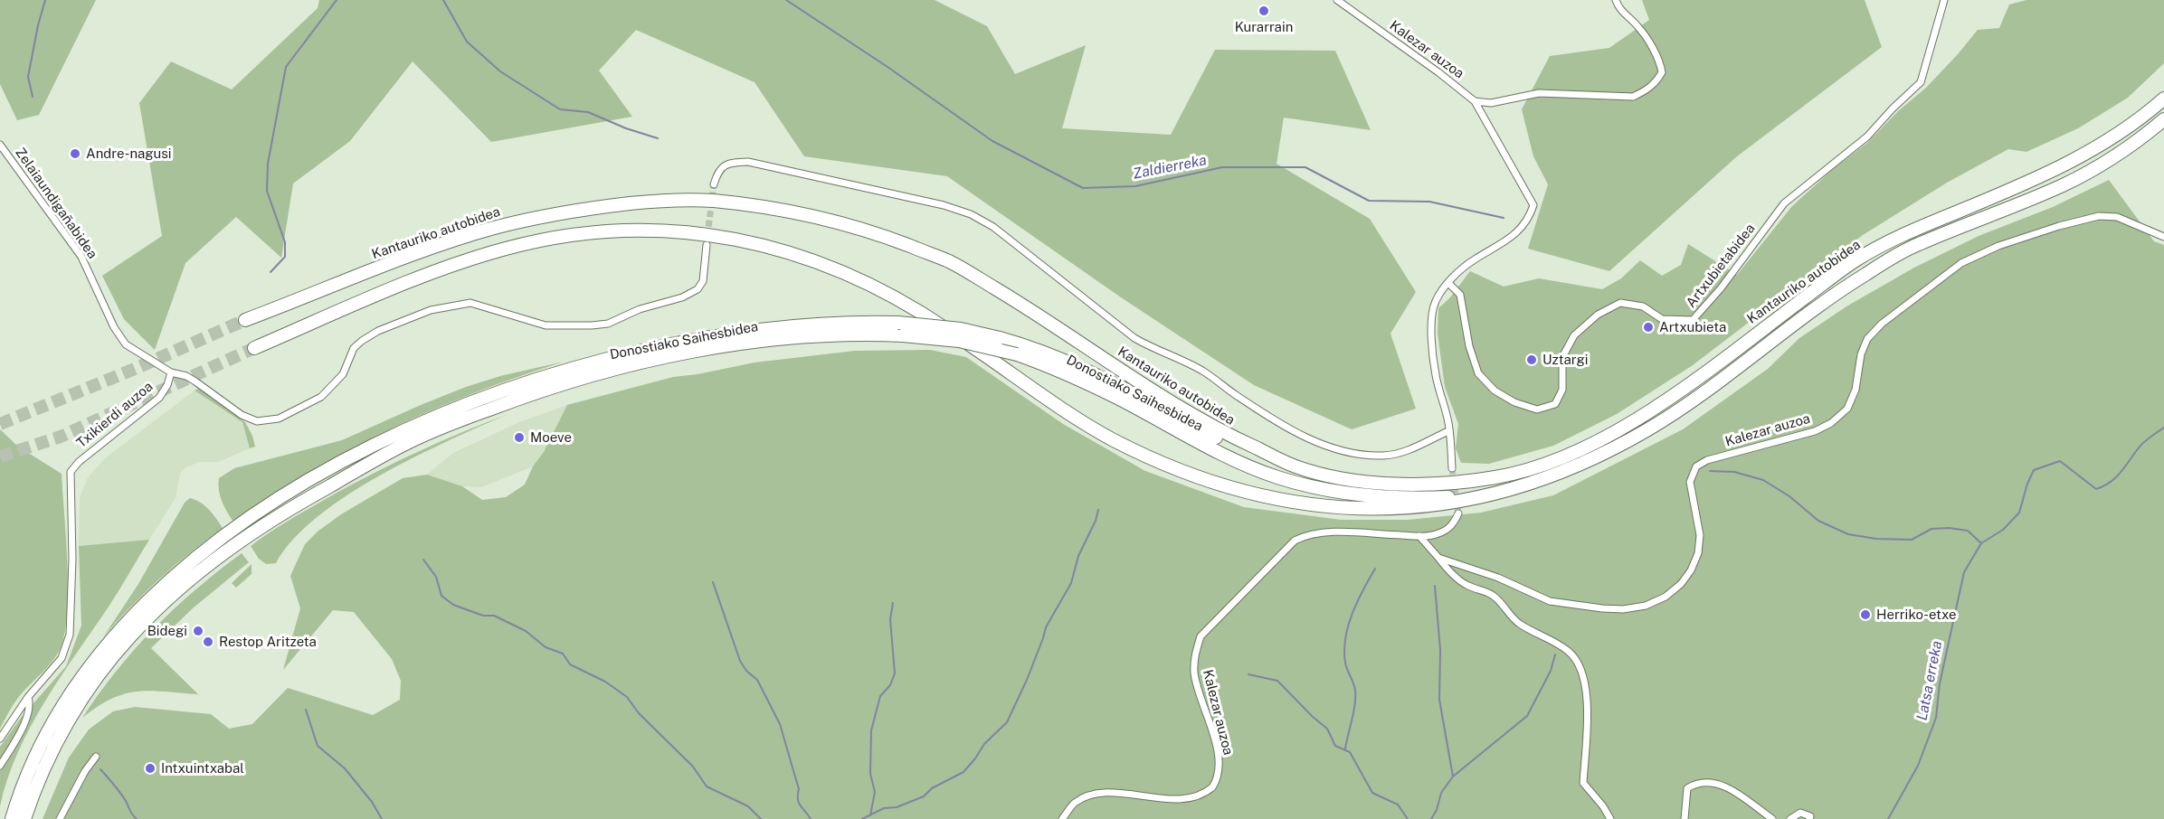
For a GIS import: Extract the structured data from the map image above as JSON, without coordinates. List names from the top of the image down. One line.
{"streets":{"highway":["Kantauriko autobidea","Donostiako Saihesbidea"],"street":["Kalezar auzoa","Zelaiaundigañabidea","Artxubietabidea","Txikierdi auzoa"]},"crossings":[["Kalezar auzoa","Artxubietabidea"],["Zelaiaundigañabidea","Txikierdi auzoa"],["Kantauriko autobidea","Donostiako Saihesbidea"]],"water":["Zaldierreka","Latsa erreka"],"places":["Kurarrain","Andre-nagusi","Artxubieta","Uztargi","Moeve","Herriko-etxe","Bidegi","Restop Aritzeta","Intxuintxabal"]}
